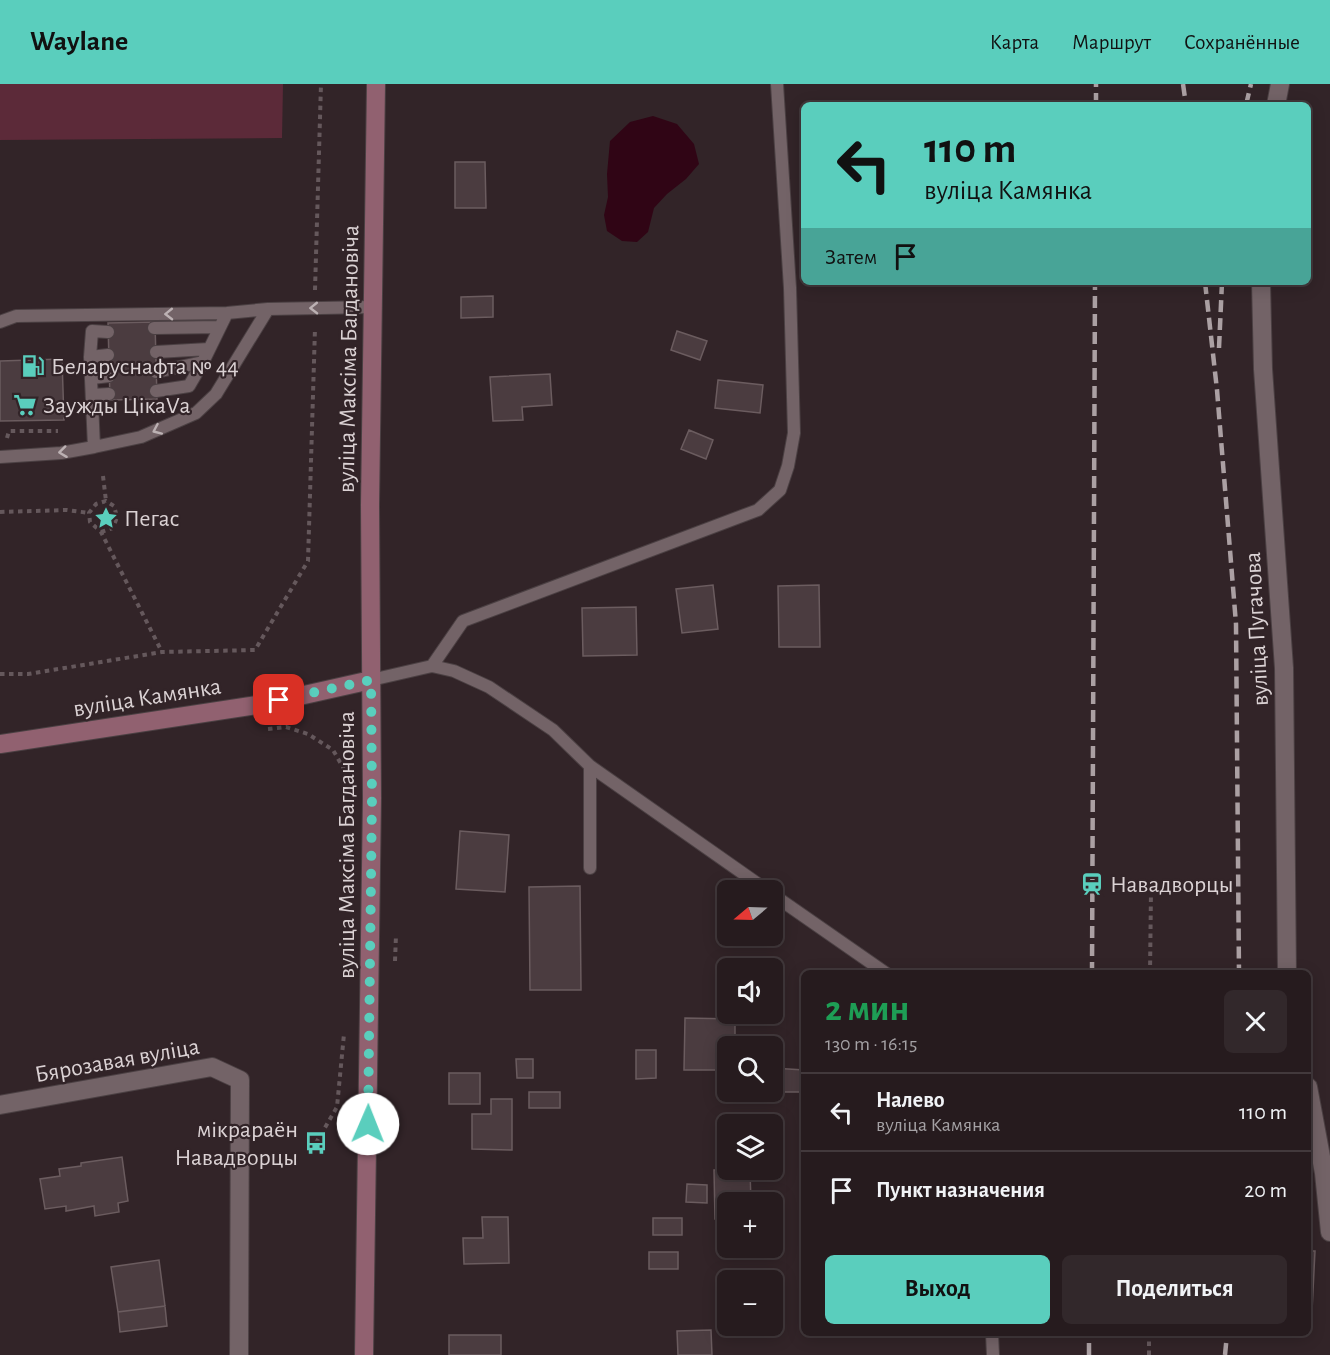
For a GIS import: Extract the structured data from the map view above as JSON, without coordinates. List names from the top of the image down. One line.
{"streets":{"main road":["вуліца Максіма Багдановіча","вуліца Камянка"],"street":["вуліца Пугачова","Бярозавая вуліца"]},"crossings":[["вуліца Максіма Багдановіча","вуліца Камянка"]],"places":{"fuel station":["Беларуснафта № 44"],"supermarket":["Заужды ЦікаVа"],"place":["Пегас"],"station":["Навадворцы"],"bus stop":["мікрараён Навадворцы"]},"north":"left","page":{"header":"Waylane","nav":["Карта","Маршрут","Сохранённые"],"turn":["110 m","вуліца Камянка"],"then":"Затем","map_buttons":["+","−"],"heading":["2 мин","130 m · 16:15"],"list":[{"name":"Налево","note":"вуліца Камянка","value":"110 m"},{"name":"Пункт назначения","value":"20 m"}],"buttons":["Выход","Поделиться"]}}
